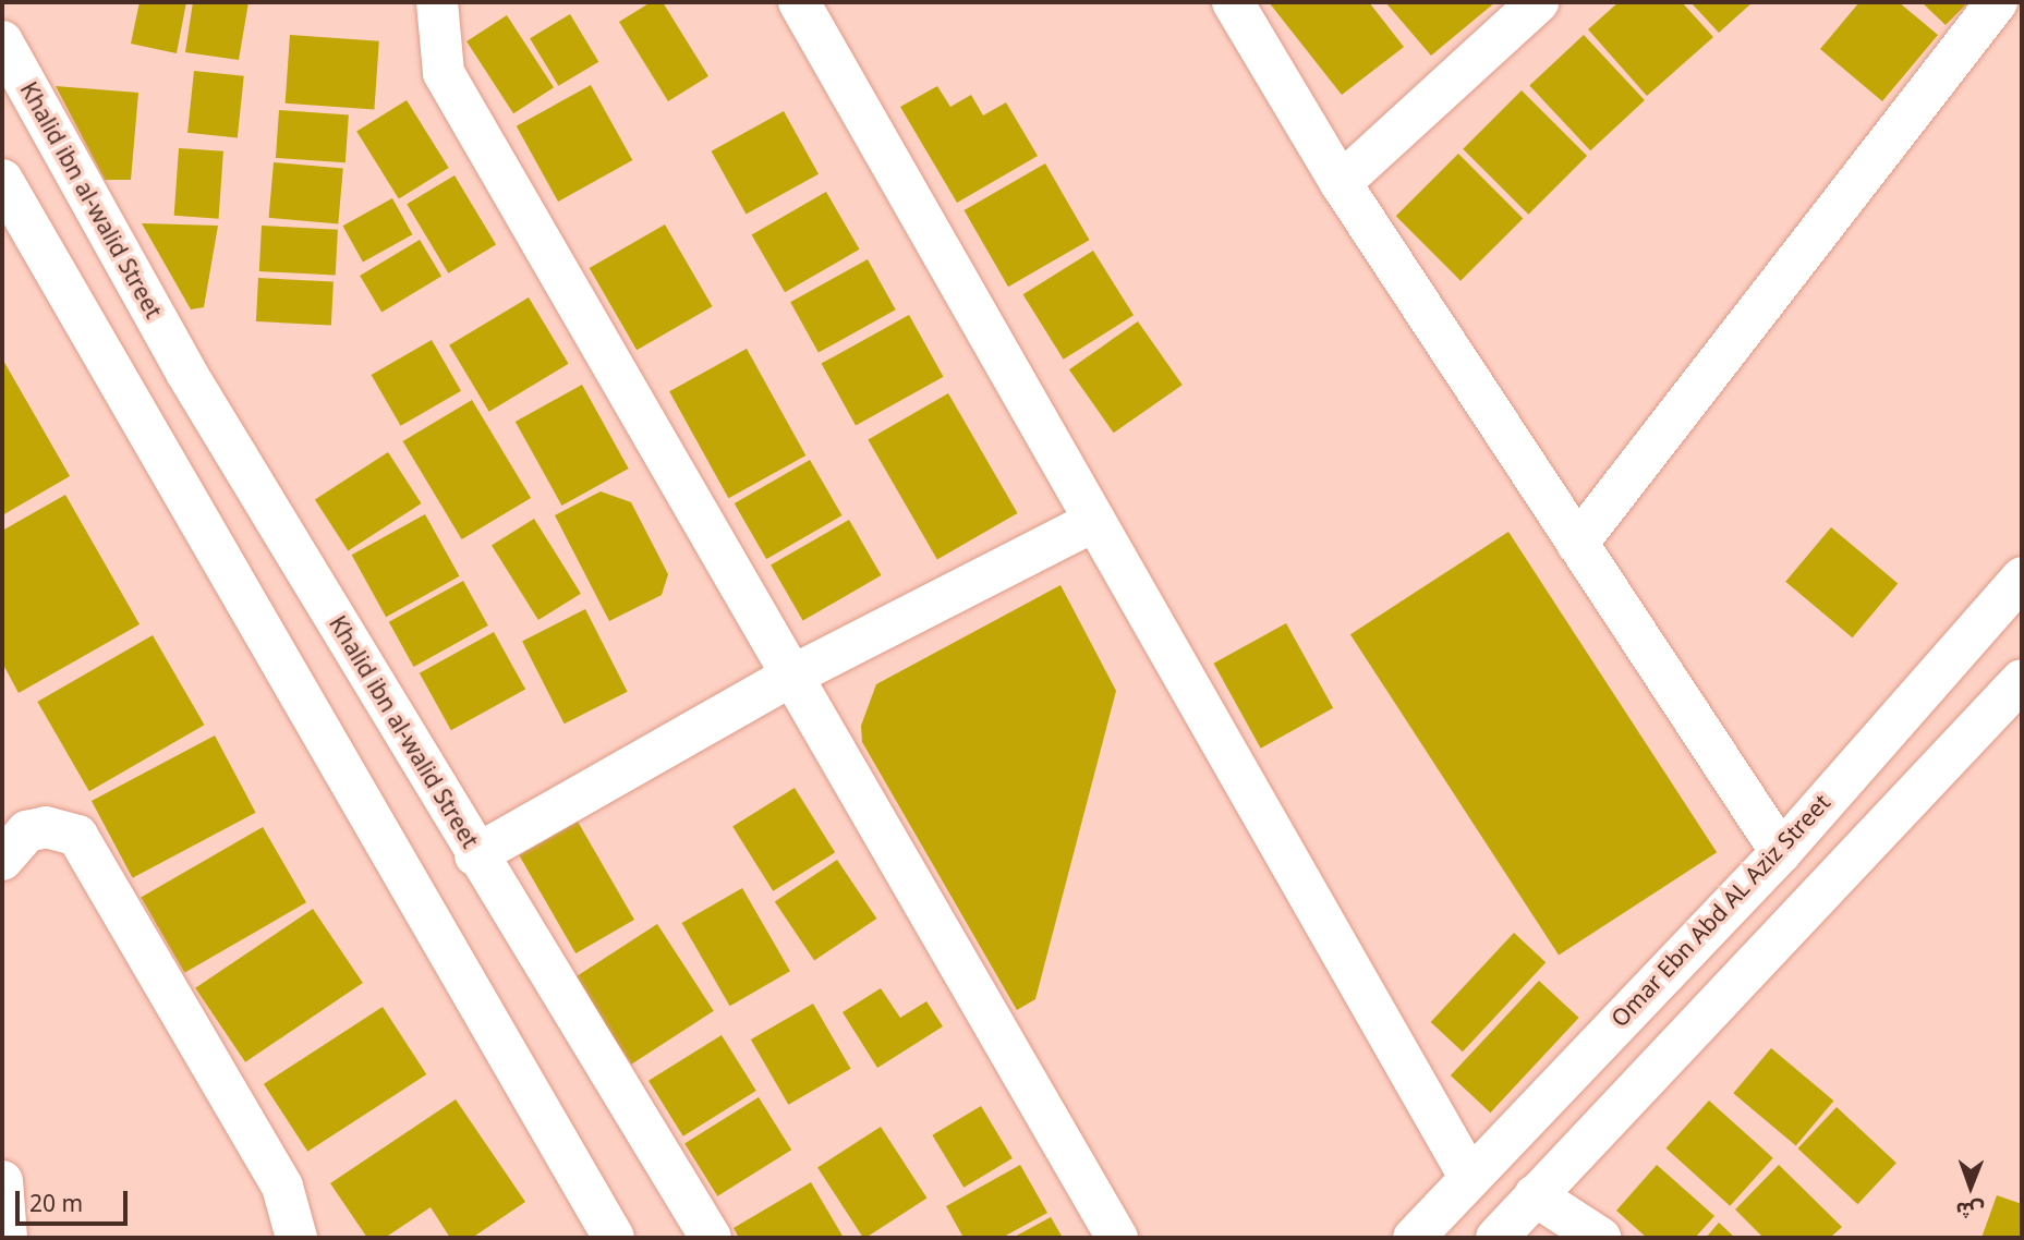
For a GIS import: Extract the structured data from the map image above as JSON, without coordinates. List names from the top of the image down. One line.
{"streets":{"street":["Khalid ibn al-walid Street","Omar Ebn Abd AL Aziz Street"]},"scale_bar":"20 m","north":"bottom"}
